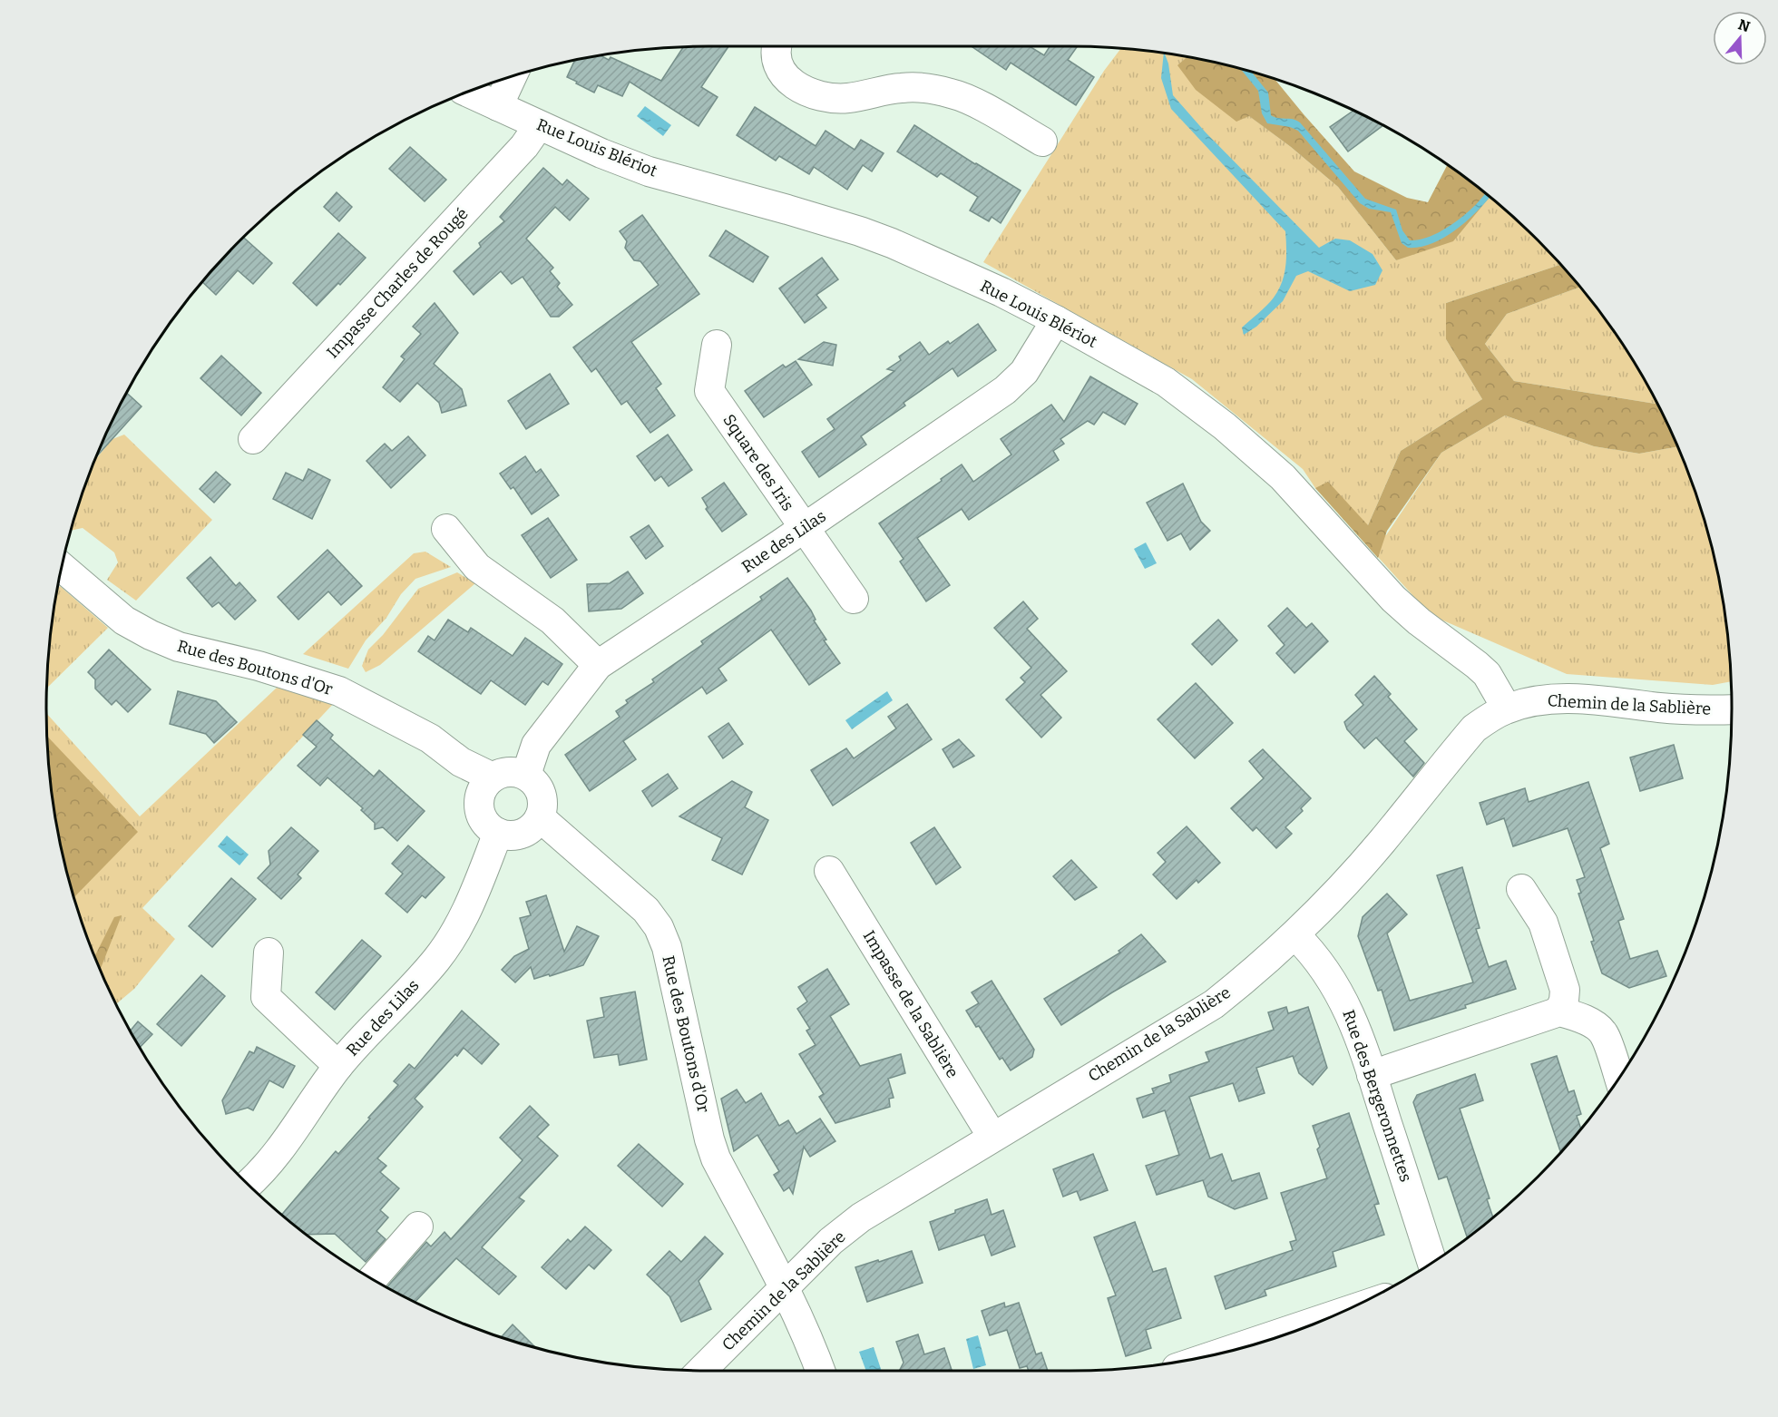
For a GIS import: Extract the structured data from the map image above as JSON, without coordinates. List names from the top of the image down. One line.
{"streets":{"street":["Rue Louis Blériot","Impasse Charles de Rougé","Square des Iris","Rue des Lilas","Rue des Boutons d'Or","Chemin de la Sablière","Impasse de la Sablière","Rue des Bergeronnettes"]},"crossings":[["Rue Louis Blériot","Impasse Charles de Rougé"],["Rue Louis Blériot","Rue des Lilas"],["Rue Louis Blériot","Chemin de la Sablière"],["Square des Iris","Rue des Lilas"],["Rue des Lilas","Rue des Boutons d'Or"],["Rue des Boutons d'Or","Chemin de la Sablière"],["Chemin de la Sablière","Impasse de la Sablière"],["Chemin de la Sablière","Rue des Bergeronnettes"]],"north":"top"}
